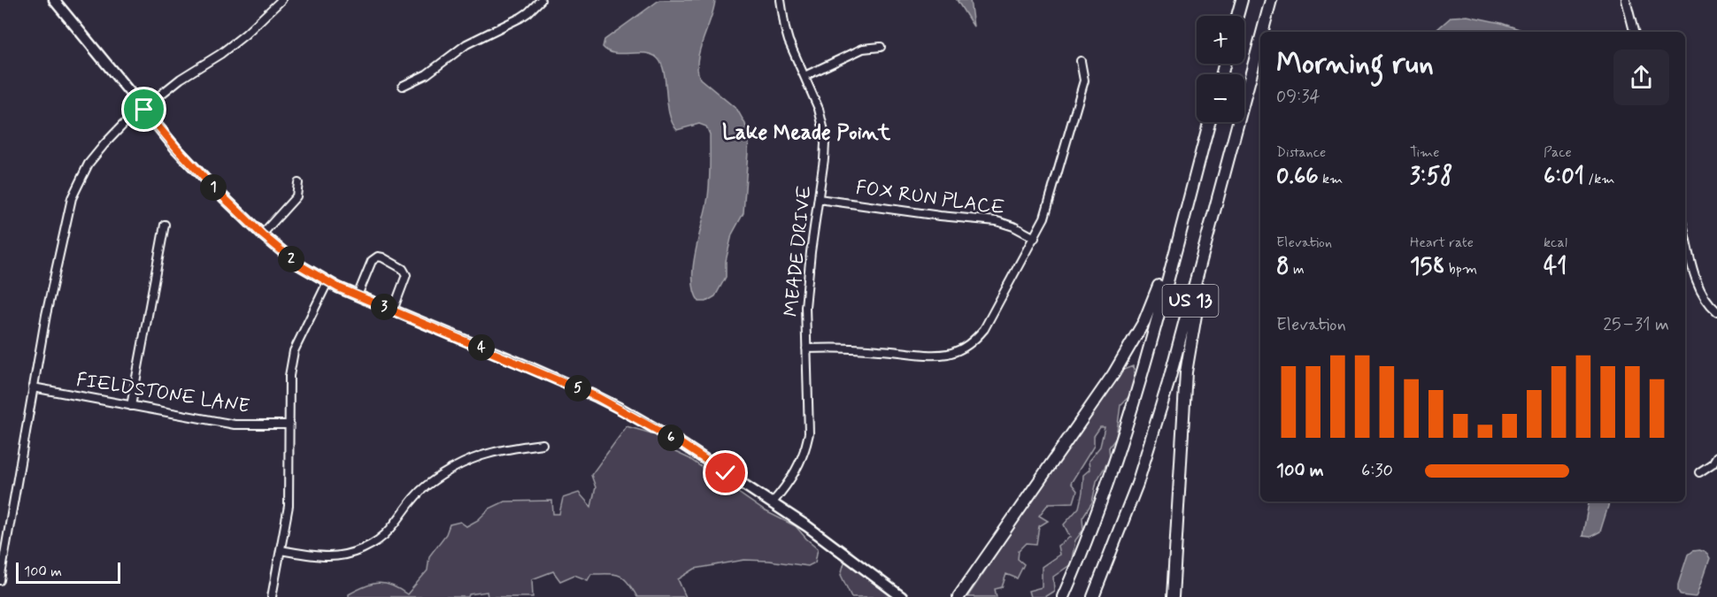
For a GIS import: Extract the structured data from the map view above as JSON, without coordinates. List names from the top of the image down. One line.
{"streets":{"highway":["US 13"],"street":["FOX RUN PLACE","MEADE DRIVE","FIELDSTONE LANE"]},"crossings":[["FOX RUN PLACE","MEADE DRIVE"]],"districts":["Lake Meade Point"],"scale_bar":"100 m","page":{"map_buttons":["+","−"],"heading":["Morning run","09:34"],"stats":[["Distance","0.66 km"],["Time","3:58"],["Pace","6:01 /km"],["Elevation","8 m"],["Heart rate","158 bpm"],["kcal","41"]],"pins":["1","2","3","4","5","6"],"chart":["Elevation","25–31 m"],"list":[{"name":"100 m","note":"6:30"}],"scale":"100 m"}}
